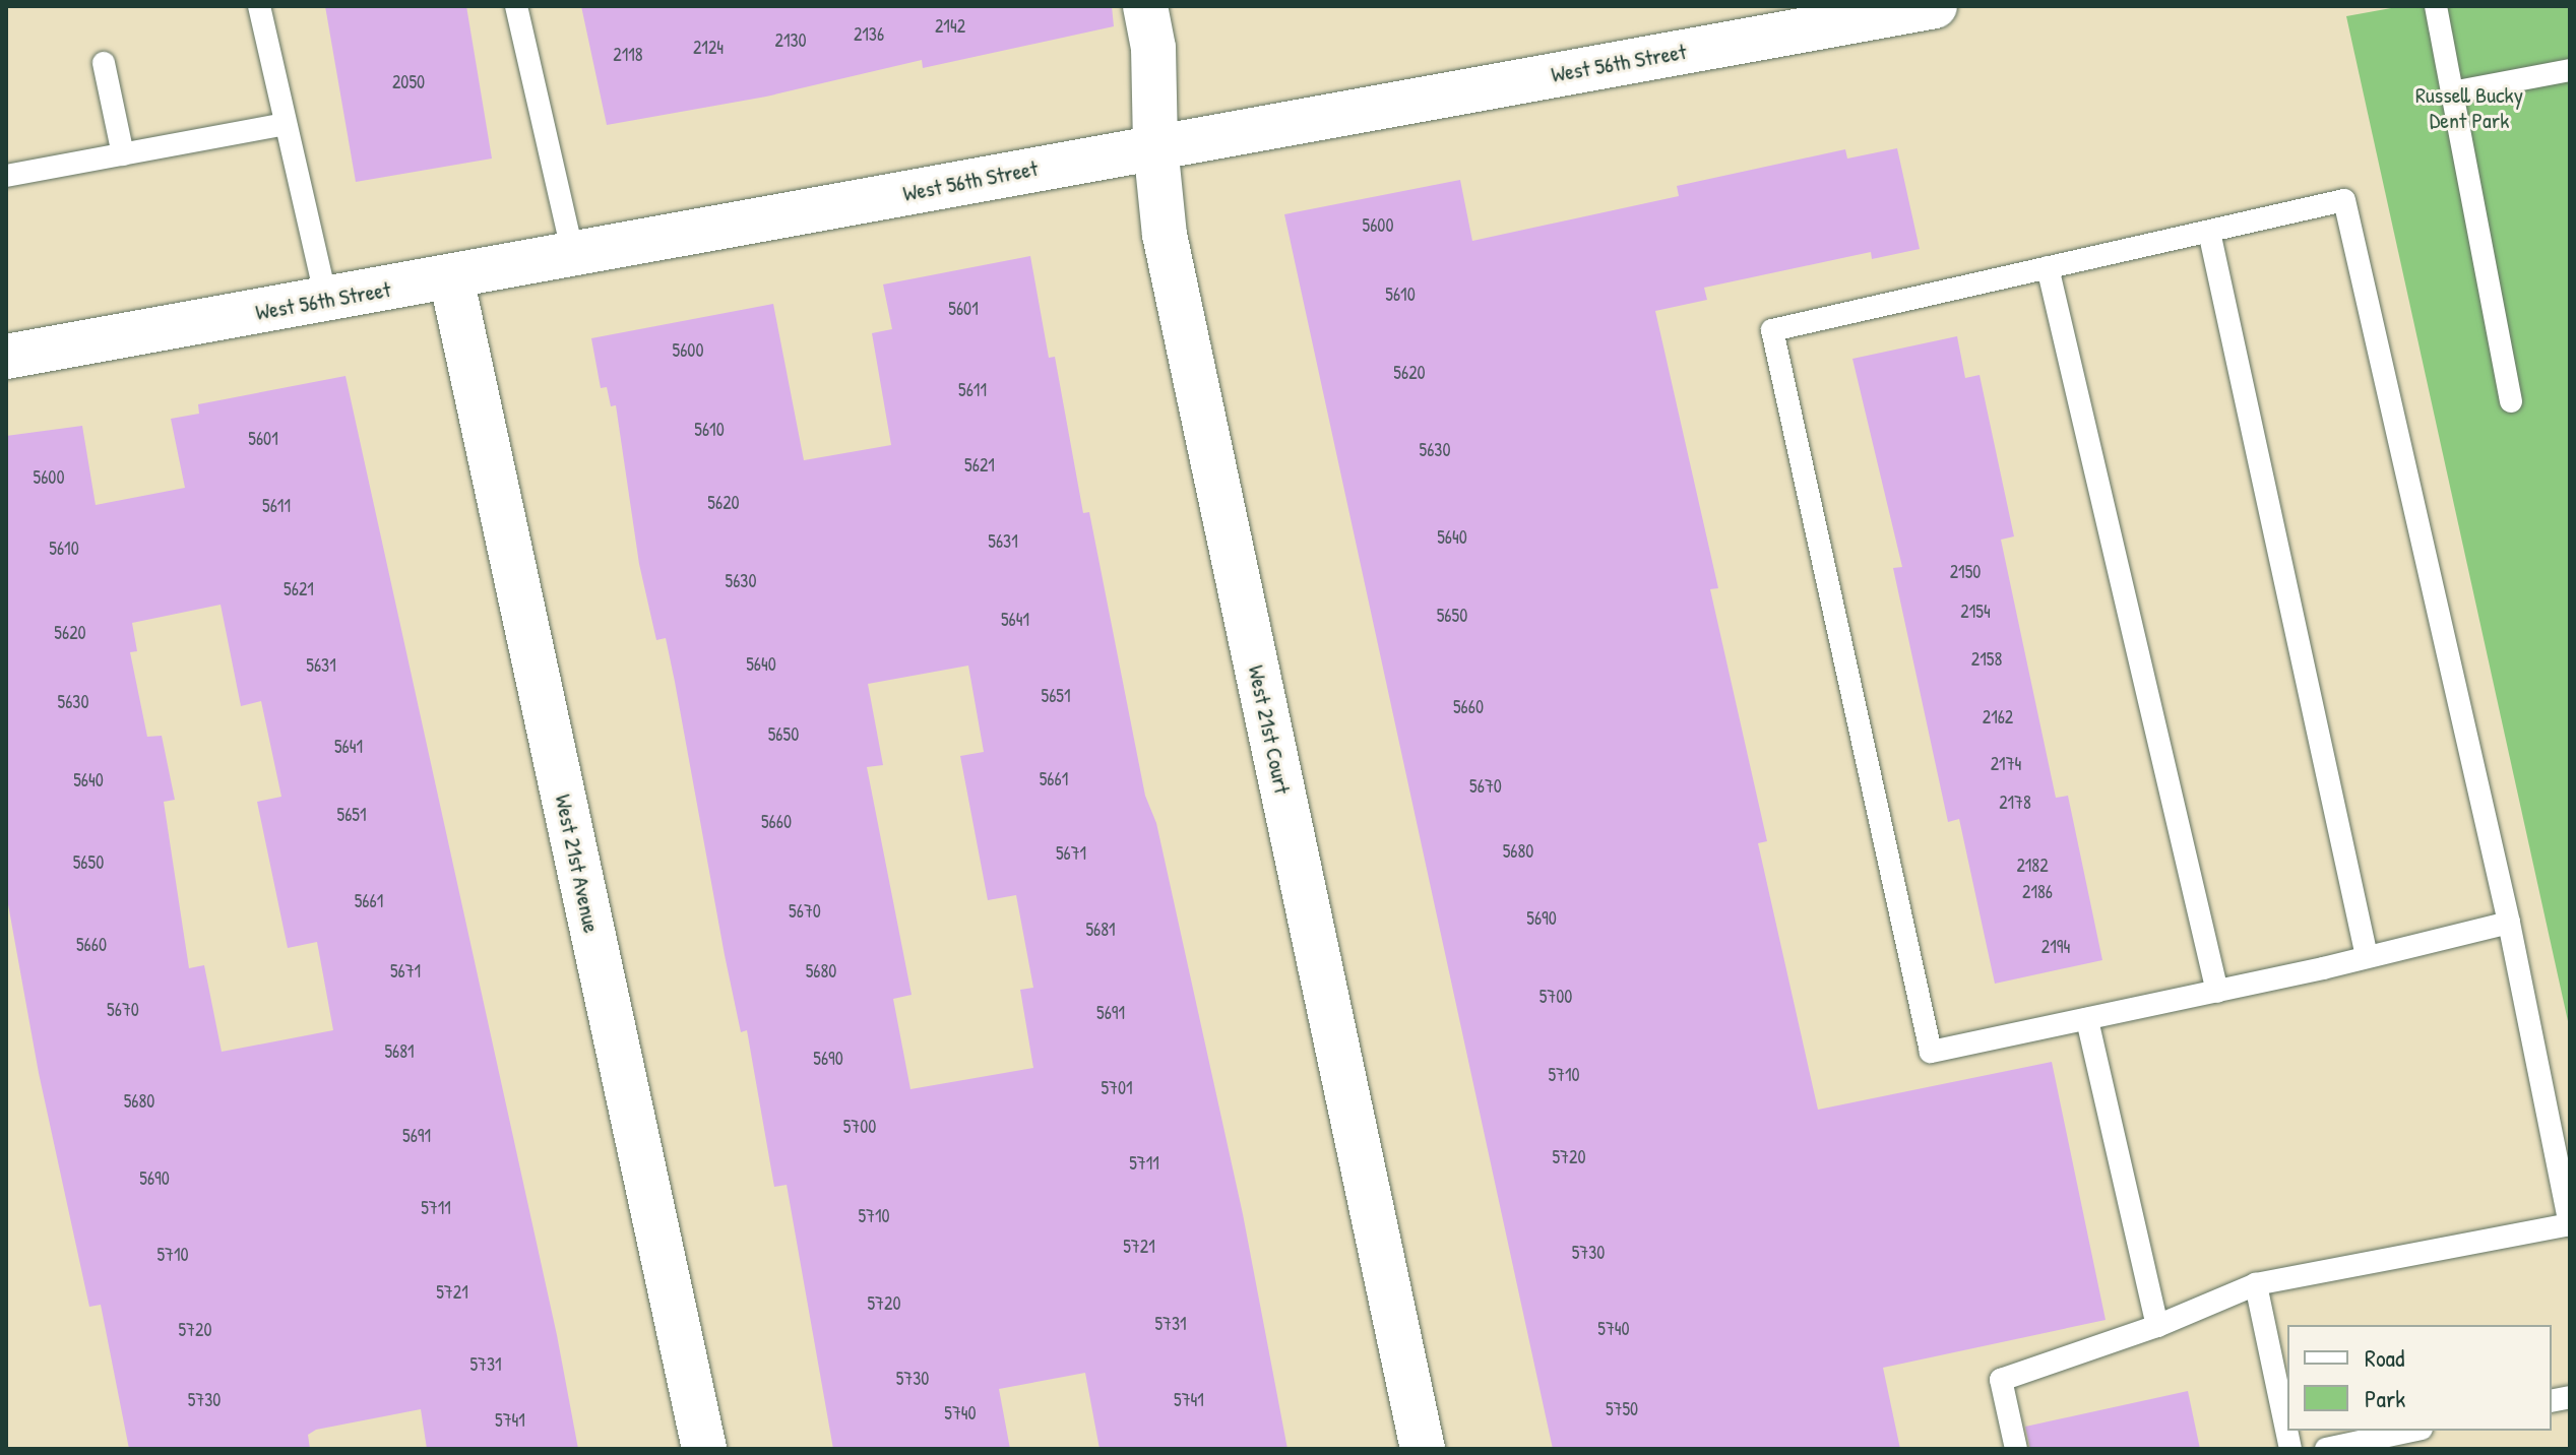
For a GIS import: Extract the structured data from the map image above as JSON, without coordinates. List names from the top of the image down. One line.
{"streets":{"street":["West 56th Street","West 21st Court","West 21st Avenue"]},"crossings":[["West 56th Street","West 21st Court"],["West 56th Street","West 21st Avenue"]],"parks":["Russell Bucky Dent Park"],"house_numbers":["2142","2136","2130","2124","2118","2050","5600","5610","5601","5600","5620","5611","5610","5601","5630","5621","5600","5620","5611","5640","5631","5610","2150","5630","5621","2154","5650","5641","5620","2158","5640","5631","5651","5630","5660","2162","5650","5641","2174","5661","5640","5670","2178","5651","5660","5680","5671","5650","2182","2186","5661","5670","5690","5681","5660","2194","5671","5680","5700","5670","5691","5681","5690","5710","5701","5680","5700","5691","5720","5711","5690","5711","5710","5721","5730","5710","5721","5720","5731","5740","5720","5731","5730","5730","5741","5750","5740","5741"],"legend":["Road","Park"]}
